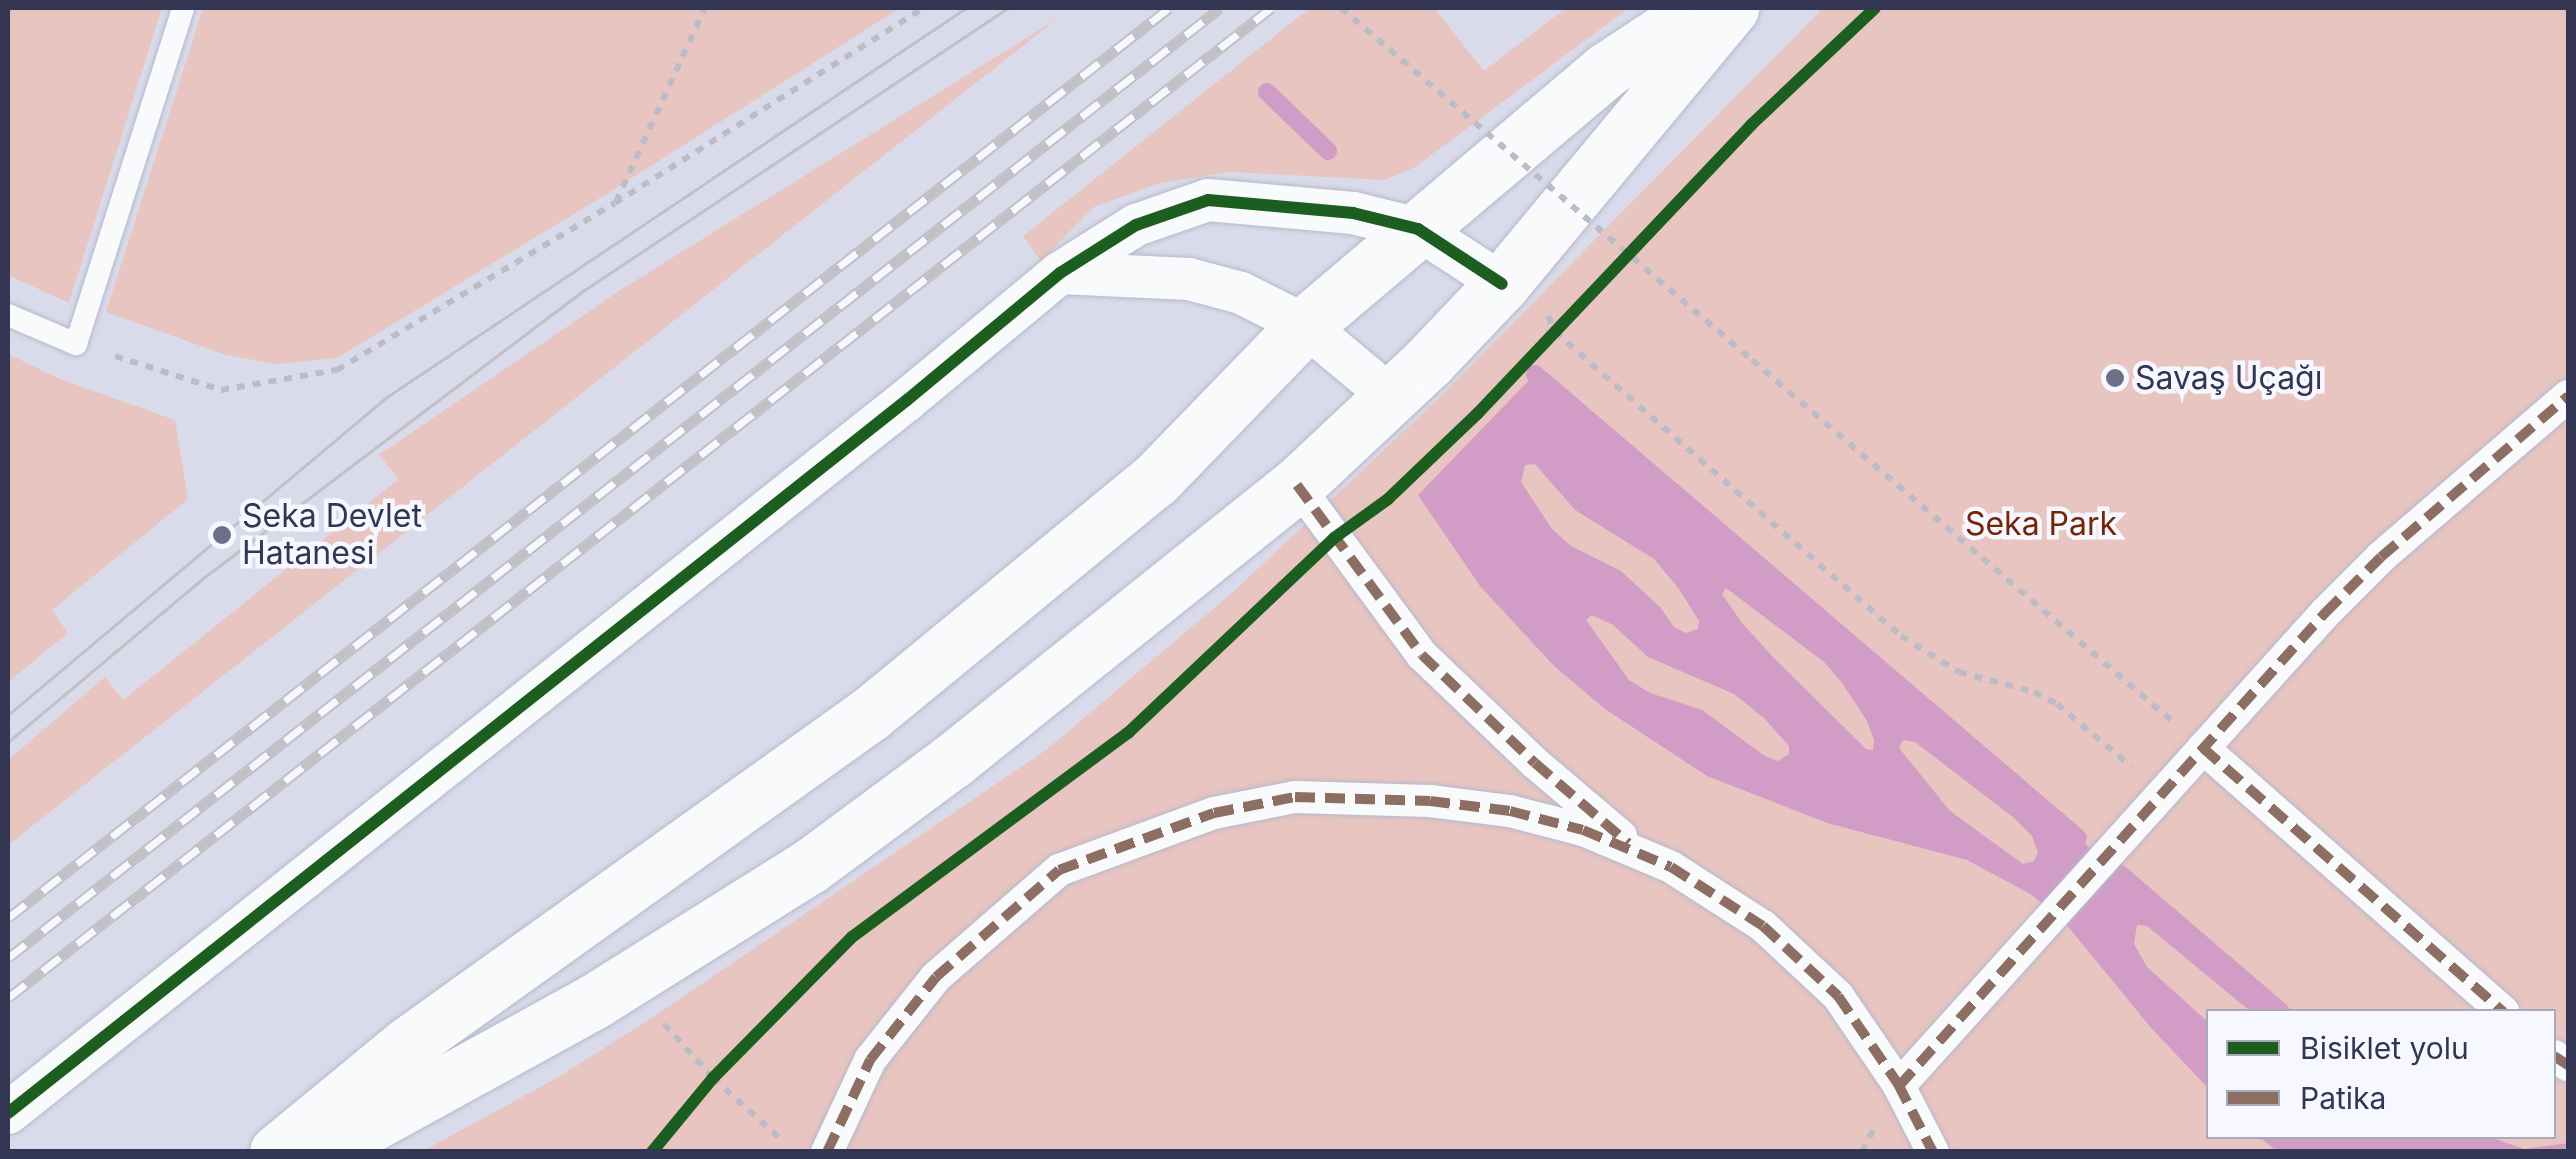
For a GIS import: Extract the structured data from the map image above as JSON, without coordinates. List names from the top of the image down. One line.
{"parks":["Seka Park"],"places":["Savaş Uçağı","Seka Devlet Hatanesi"],"legend":["Bisiklet yolu","Patika"]}
